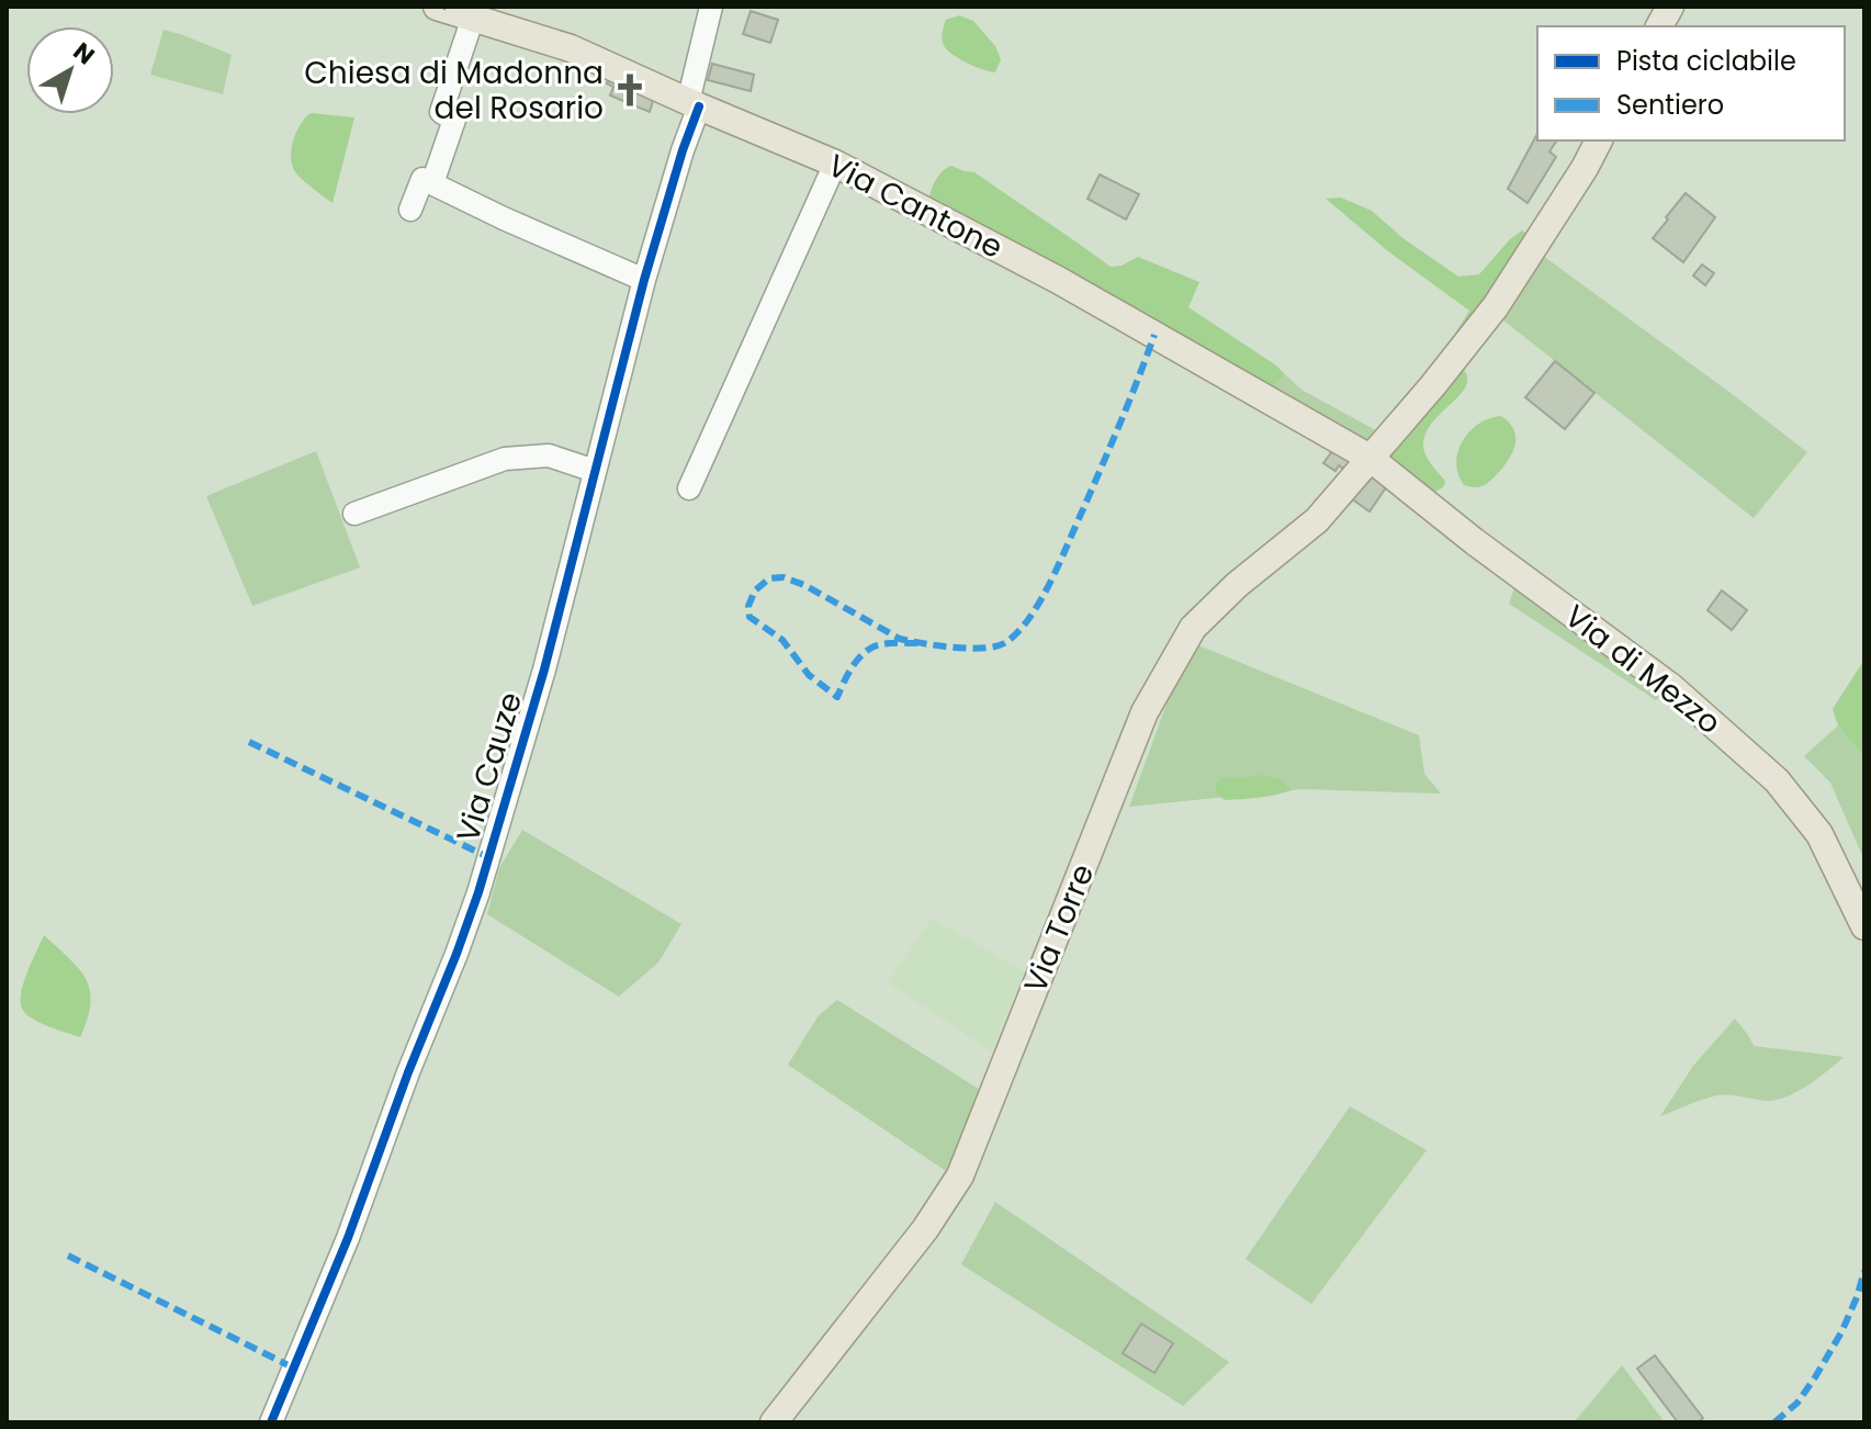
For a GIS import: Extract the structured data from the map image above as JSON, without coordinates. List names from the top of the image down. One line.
{"streets":{"main road":["Via Cantone","Via di Mezzo","Via Torre"],"street":["Via Cauze"]},"crossings":[["Via Cantone","Via di Mezzo"],["Via Cantone","Via Cauze"],["Via Cantone","Via Torre"],["Via di Mezzo","Via Torre"]],"places":{"church":["Chiesa di Madonna del Rosario"]},"legend":["Pista ciclabile","Sentiero"],"north":"top right"}
